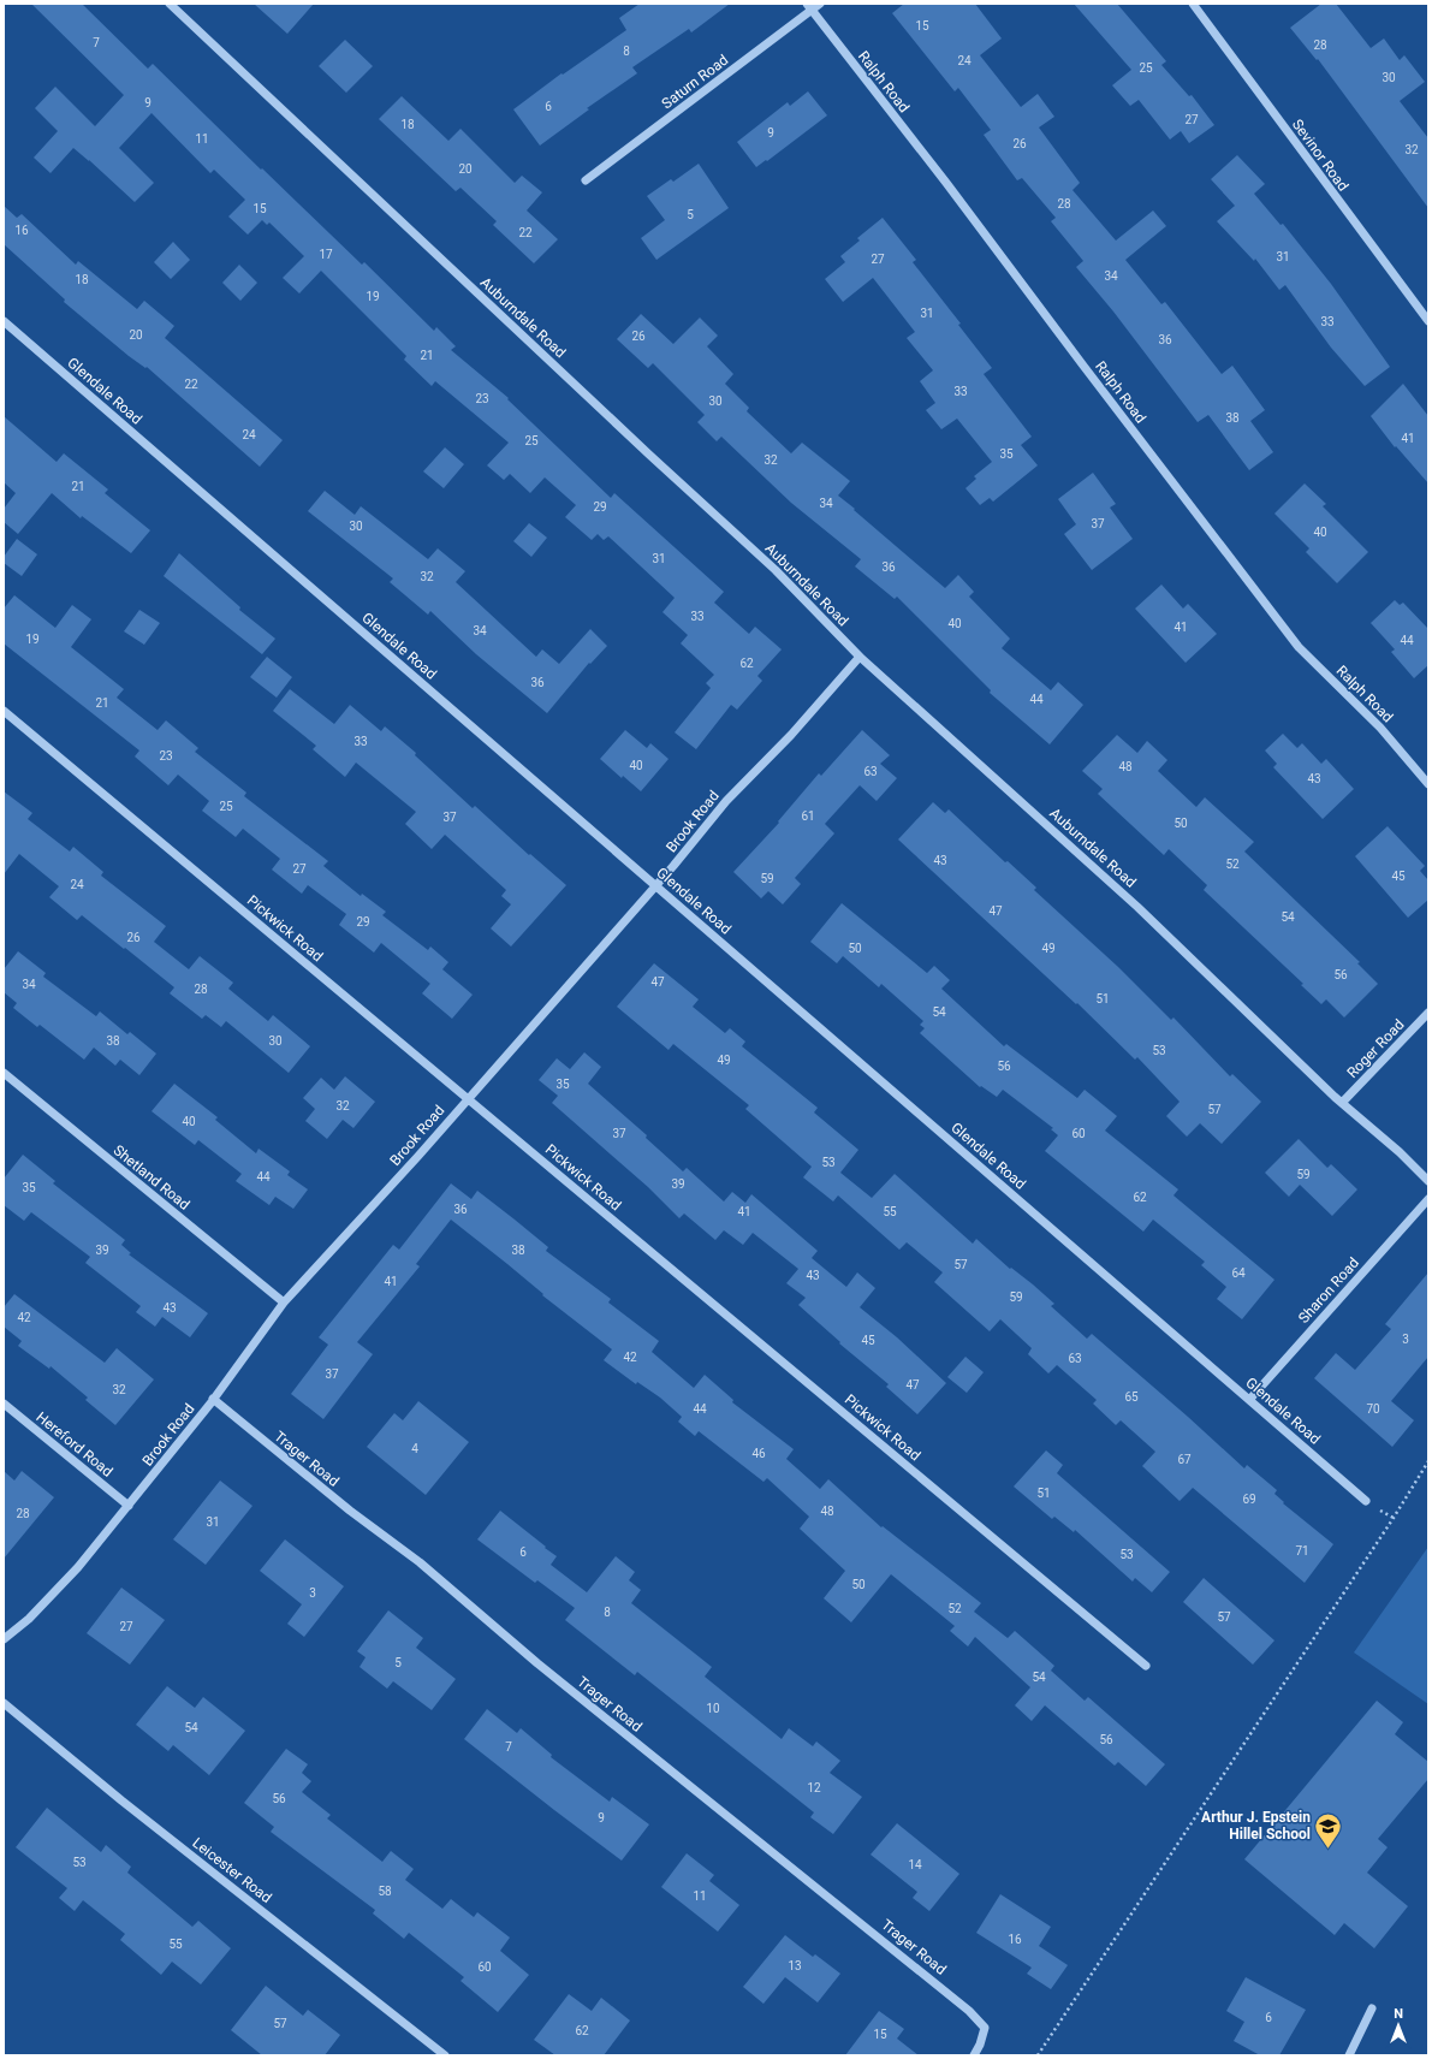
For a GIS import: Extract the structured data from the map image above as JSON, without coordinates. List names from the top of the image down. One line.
{"streets":{"street":["Saturn Road","Ralph Road","Sevinor Road","Auburndale Road","Glendale Road","Brook Road","Pickwick Road","Roger Road","Shetland Road","Sharon Road","Hereford Road","Trager Road","Leicester Road"]},"crossings":[["Saturn Road","Ralph Road"],["Auburndale Road","Brook Road"],["Auburndale Road","Roger Road"],["Glendale Road","Brook Road"],["Glendale Road","Sharon Road"],["Brook Road","Pickwick Road"],["Brook Road","Shetland Road"],["Brook Road","Hereford Road"],["Brook Road","Trager Road"]],"places":{"school or university":["Arthur J. Epstein Hillel School"]},"house_numbers":["15","7","28","8","24","25","30","9","6","27","18","9","11","26","32","20","28","15","5","16","22","17","31","27","34","18","19","31","33","20","26","36","21","22","33","23","30","38","24","41","25","35","32","21","34","29","37","30","40","31","36","32","33","40","41","34","19","44","62","36","44","21","33","23","40","48","63","43","25","61","37","50","43","52","27","45","59","24","47","54","29","26","50","49","56","47","34","28","51","54","38","30","53","49","56","35","32","57","40","37","60","53","59","44","39","35","62","36","41","55","39","38","57","64","43","41","59","43","42","3","45","42","63","37","47","32","65","44","70","4","46","67","51","69","48","28","31","71","6","53","50","3","52","8","57","27","5","54","10","54","56","7","12","56","9","53","14","58","11","16","55","13","60","6","57","62","15"],"north":"top"}
